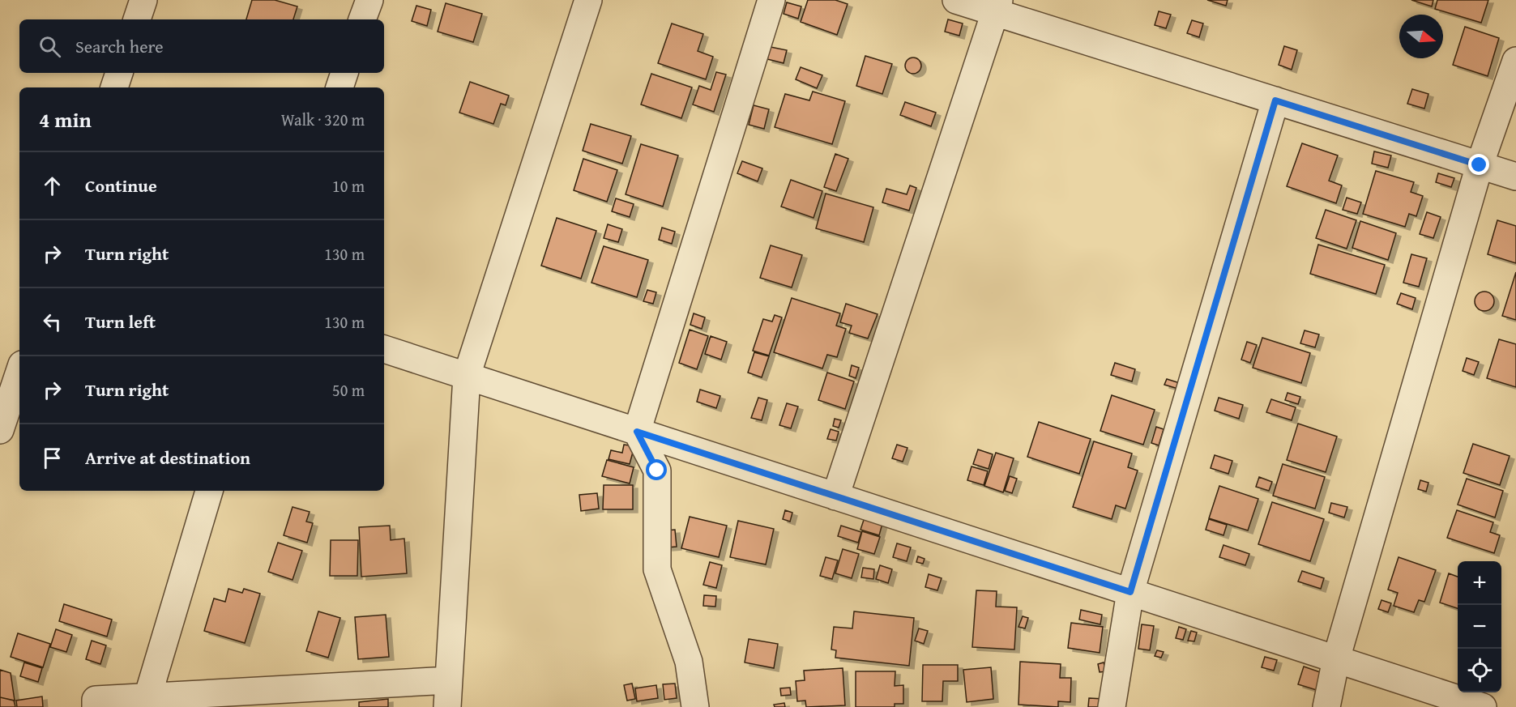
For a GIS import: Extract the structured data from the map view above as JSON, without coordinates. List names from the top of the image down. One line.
{"north":"right","page":{"search":"Search here","heading":["4 min","Walk · 320 m"],"list":[["Continue","10 m"],["Turn right","130 m"],["Turn left","130 m"],["Turn right","50 m"],"Arrive at destination"],"map_buttons":["+","−"]}}
